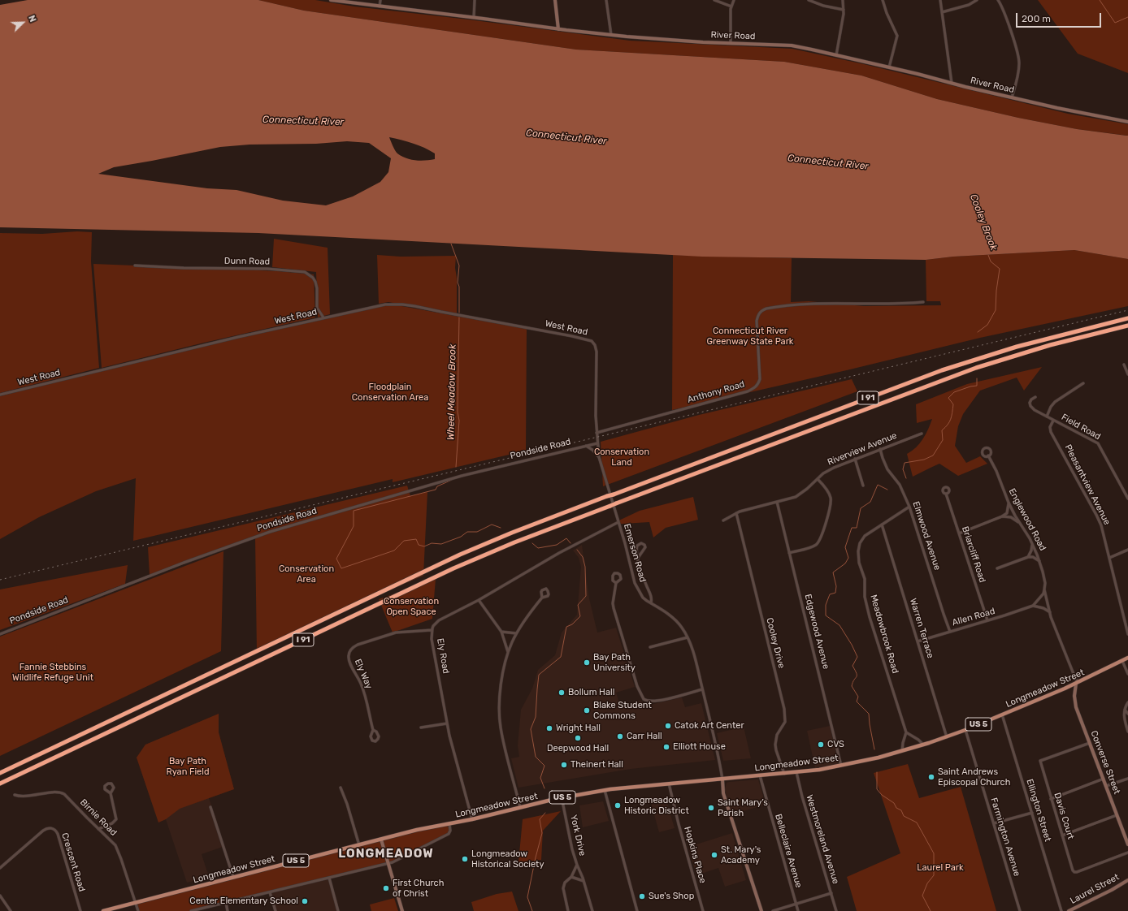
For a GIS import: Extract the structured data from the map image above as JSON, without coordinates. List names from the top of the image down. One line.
{"streets":{"highway":["I 91"],"main road":["Longmeadow Street","US 5"],"street":["River Road","Dunn Road","West Road","Anthony Road","Field Road","Pondside Road","Riverview Avenue","Pleasantview Avenue","Englewood Road","Elmwood Avenue","Emerson Road","Briarcliff Road","Allen Road","Warren Terrace","Edgewood Avenue","Meadowbrook Road","Cooley Drive","Ely Road","Ely Way","Converse Street","Ellington Street","Davis Court","Birnie Road","York Drive","Farmington Avenue","Westmoreland Avenue","Belleclaire Avenue","Hopkins Place","Crescent Road","Laurel Street"]},"crossings":[["Dunn Road","West Road"],["West Road","Emerson Road"],["Anthony Road","Emerson Road"],["Field Road","Pleasantview Avenue"],["Pondside Road","Emerson Road"],["Riverview Avenue","Elmwood Avenue"],["Riverview Avenue","Edgewood Avenue"],["Riverview Avenue","Cooley Drive"],["Englewood Road","Longmeadow Street"],["Englewood Road","Converse Street"],["Elmwood Avenue","Allen Road"],["Elmwood Avenue","Meadowbrook Road"],["Emerson Road","Ely Road"],["Emerson Road","Longmeadow Street"],["Briarcliff Road","Allen Road"],["Allen Road","Warren Terrace"],["Warren Terrace","Meadowbrook Road"],["Warren Terrace","Longmeadow Street"],["Edgewood Avenue","Longmeadow Street"],["Cooley Drive","Longmeadow Street"],["Ely Road","Ely Way"],["Ely Road","Longmeadow Street"],["Longmeadow Street","Converse Street"],["Longmeadow Street","Ellington Street"],["Longmeadow Street","Birnie Road"],["Longmeadow Street","York Drive"],["Longmeadow Street","Farmington Avenue"],["Longmeadow Street","Westmoreland Avenue"],["Longmeadow Street","Belleclaire Avenue"],["Longmeadow Street","Hopkins Place"],["Converse Street","Davis Court"]],"districts":["LONGMEADOW"],"water":["Connecticut River","Cooley Brook","Wheel Meadow Brook"],"parks":["Connecticut River Greenway State Park","Floodplain Conservation Area","Conservation Land","Conservation Area","Conservation Open Space","Fannie Stebbins Wildlife Refuge Unit","Bay Path Ryan Field","Laurel Park"],"places":["Bay Path University","Bollum Hall","Blake Student Commons","Catok Art Center","Wright Hall","Carr Hall","Deepwood Hall","CVS","Elliott House","Theinert Hall","Saint Andrews Episcopal Church","Longmeadow Historic District","Saint Mary’s Parish","St. Mary's Academy","Longmeadow Historical Society","First Church of Christ","Sue's Shop","Center Elementary School"],"scale_bar":"200 m","north":"top right"}
